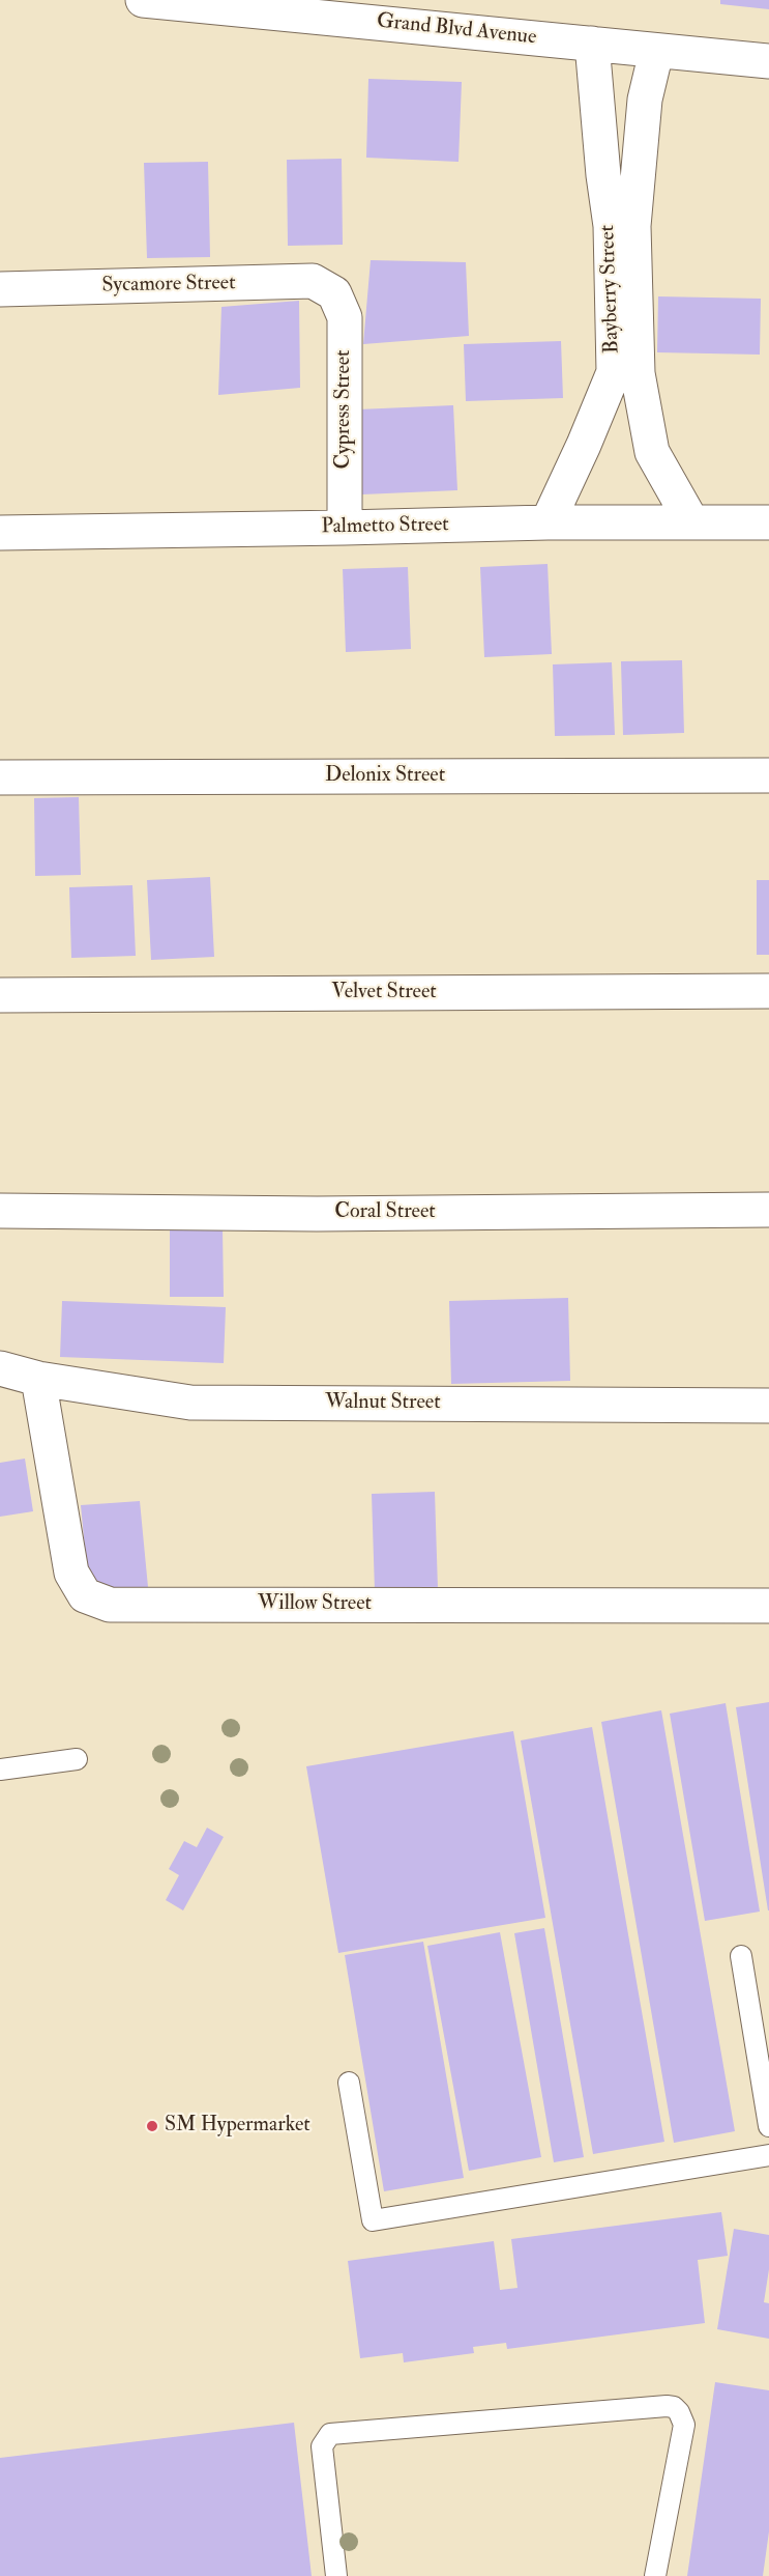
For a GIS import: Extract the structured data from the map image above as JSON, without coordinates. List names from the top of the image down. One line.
{"streets":{"street":["Grand Blvd Avenue","Sycamore Street","Bayberry Street","Cypress Street","Palmetto Street","Delonix Street","Velvet Street","Coral Street","Walnut Street","Willow Street"]},"crossings":[["Grand Blvd Avenue","Bayberry Street"],["Sycamore Street","Cypress Street"],["Bayberry Street","Palmetto Street"],["Cypress Street","Palmetto Street"],["Walnut Street","Willow Street"]],"places":["SM Hypermarket"]}
